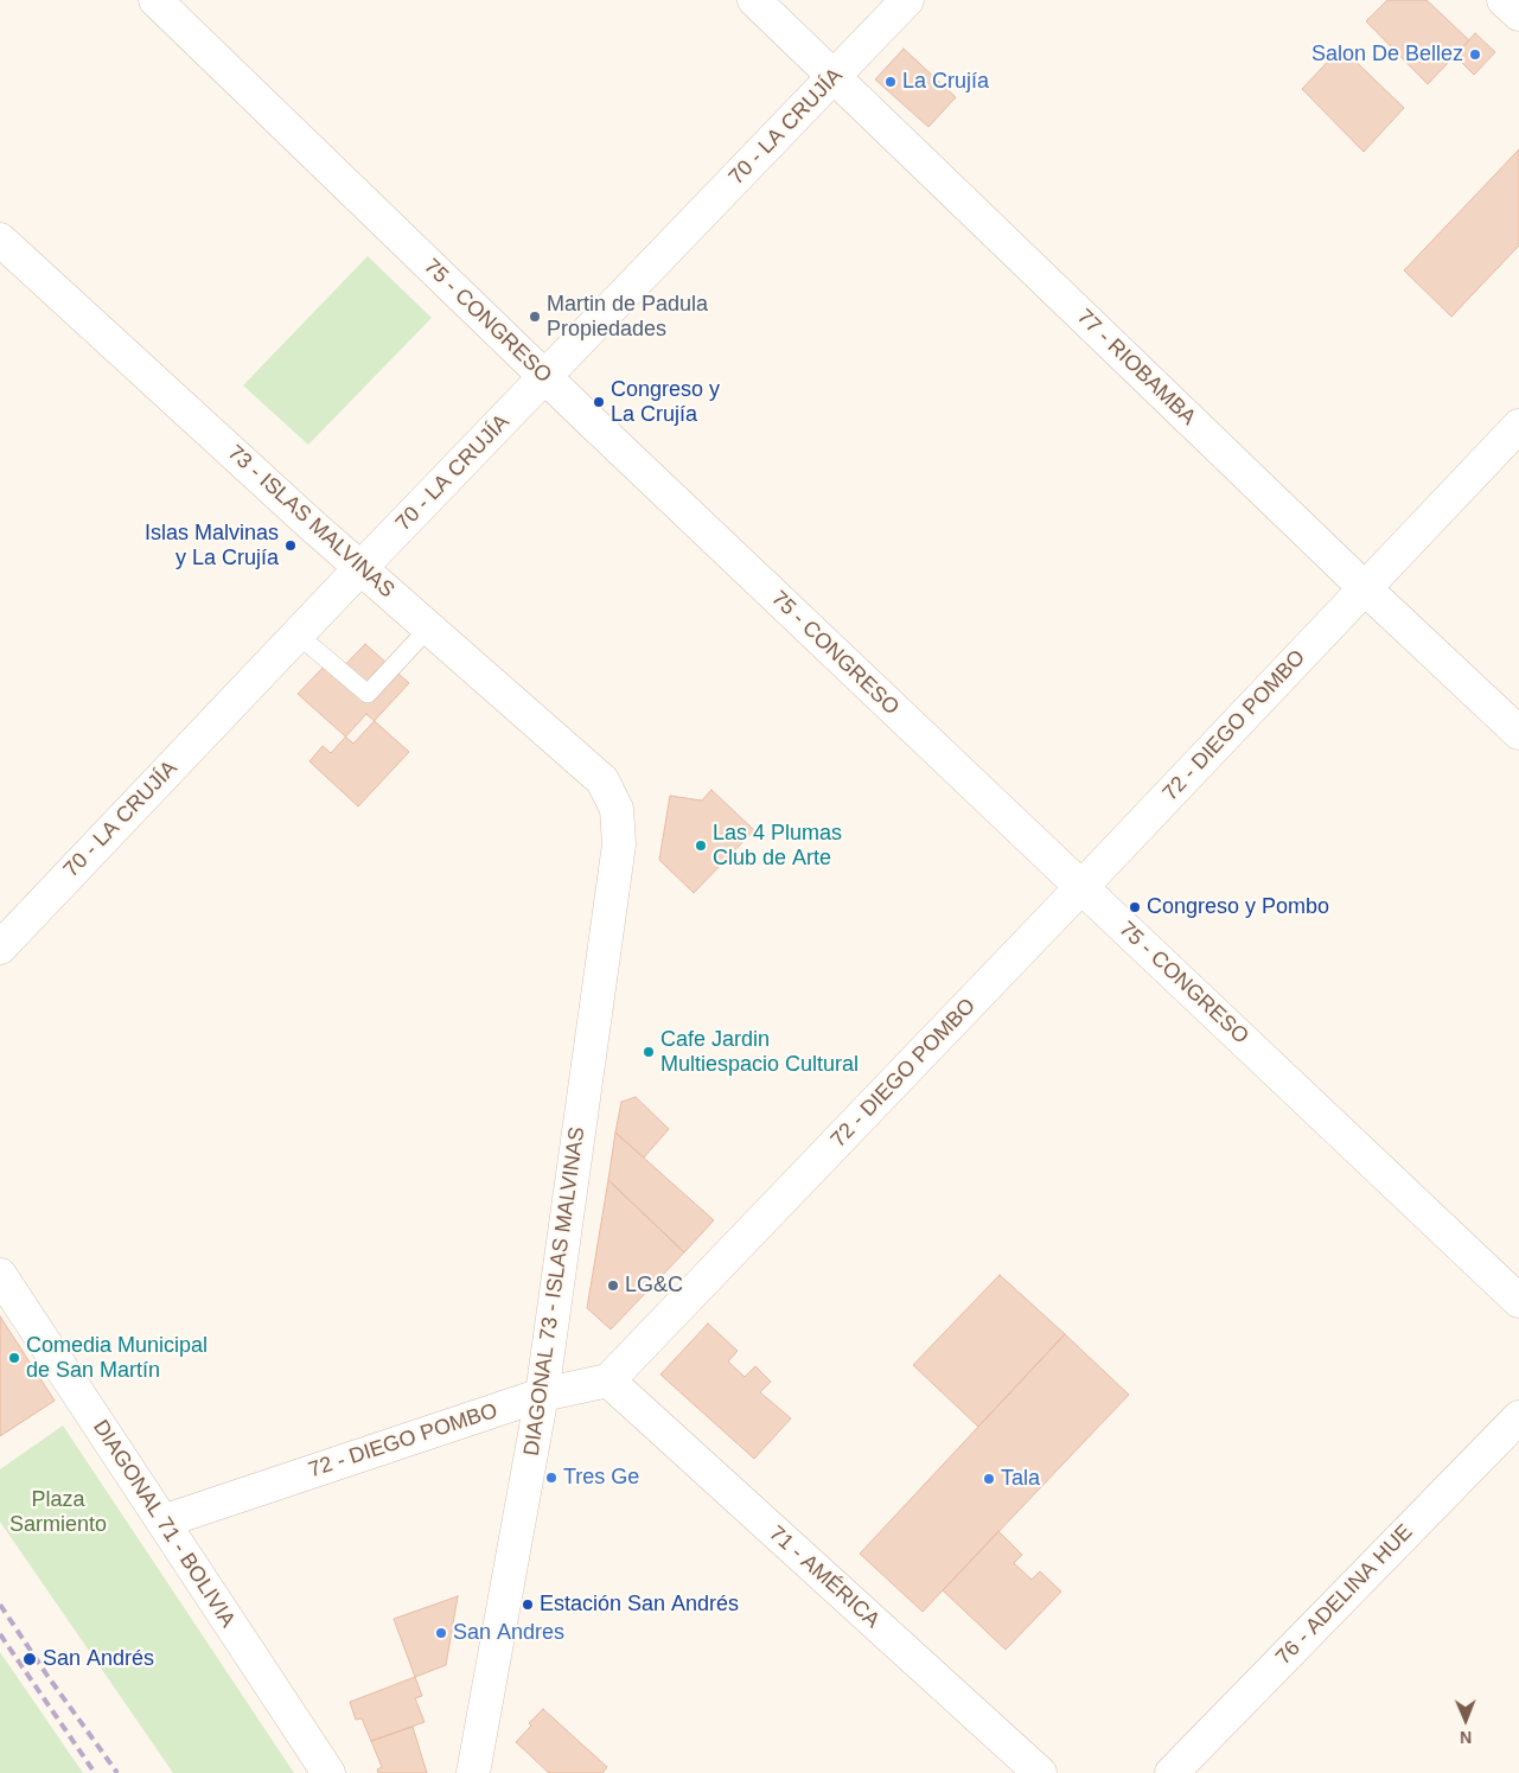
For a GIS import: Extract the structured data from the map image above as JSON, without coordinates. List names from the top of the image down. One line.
{"streets":{"street":["70 - LA CRUJÍA","75 - CONGRESO","77 - RIOBAMBA","73 - ISLAS MALVINAS","72 - DIEGO POMBO","DIAGONAL 73 - ISLAS MALVINAS","DIAGONAL 71 - BOLIVIA","71 - AMÉRICA","76 - ADELINA HUE"]},"crossings":[["70 - LA CRUJÍA","75 - CONGRESO"],["70 - LA CRUJÍA","77 - RIOBAMBA"],["70 - LA CRUJÍA","73 - ISLAS MALVINAS"],["75 - CONGRESO","72 - DIEGO POMBO"],["77 - RIOBAMBA","72 - DIEGO POMBO"],["73 - ISLAS MALVINAS","DIAGONAL 73 - ISLAS MALVINAS"],["72 - DIEGO POMBO","DIAGONAL 73 - ISLAS MALVINAS"],["72 - DIEGO POMBO","DIAGONAL 71 - BOLIVIA"],["72 - DIEGO POMBO","71 - AMÉRICA"]],"parks":["Plaza Sarmiento"],"places":["Salon De Bellez","La Crujía","Martin de Padula Propiedades","Congreso y La Crujía","Islas Malvinas y La Crujía","Las 4 Plumas Club de Arte","Congreso y Pombo","Cafe Jardin Multiespacio Cultural","LG&C","Comedia Municipal de San Martín","Tres Ge","Tala","Estación San Andrés","San Andres","San Andrés"],"north":"bottom"}
